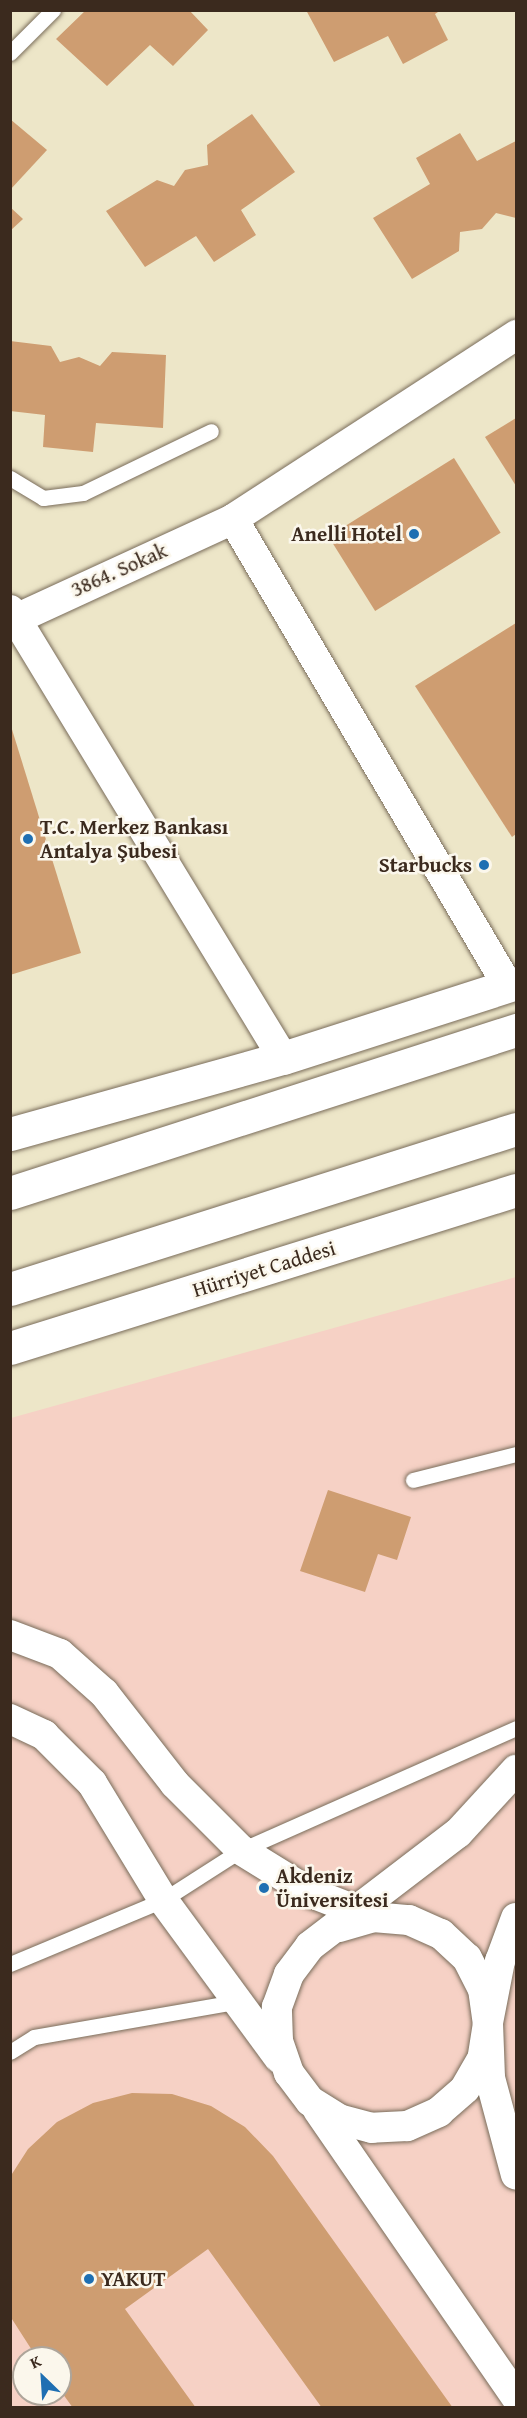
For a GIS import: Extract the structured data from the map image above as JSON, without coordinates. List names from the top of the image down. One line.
{"streets":{"highway":["Hürriyet Caddesi"],"street":["3864. Sokak"]},"places":["Anelli Hotel","T.C. Merkez Bankası Antalya Şubesi","Starbucks","Akdeniz Üniversitesi","YAKUT"],"north":"top left"}
